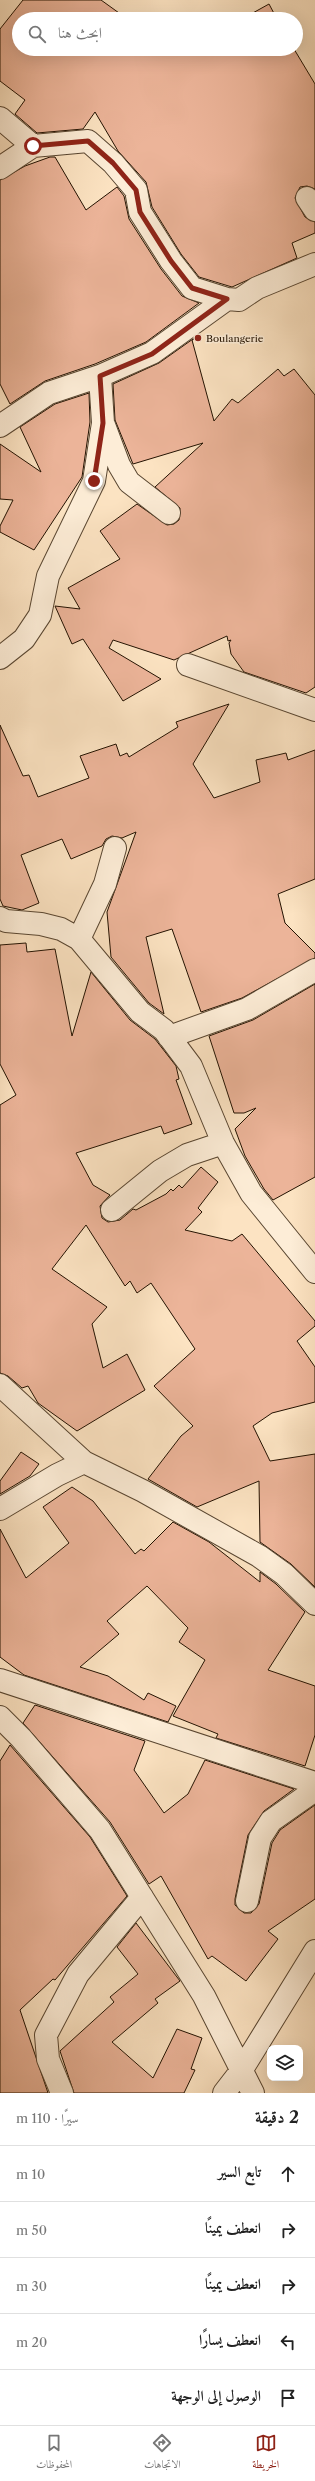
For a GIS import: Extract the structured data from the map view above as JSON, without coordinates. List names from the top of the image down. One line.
{"places":["Boulangerie"],"page":{"search":"ابحث هنا","heading":["2 دقيقة","سيرًا · 110 m"],"list":[["تابع السير","10 m"],["انعطف يمينًا","50 m"],["انعطف يمينًا","30 m"],["انعطف يسارًا","20 m"],"الوصول إلى الوجهة"],"nav":["الخريطة","الاتجاهات","المحفوظات"]}}
